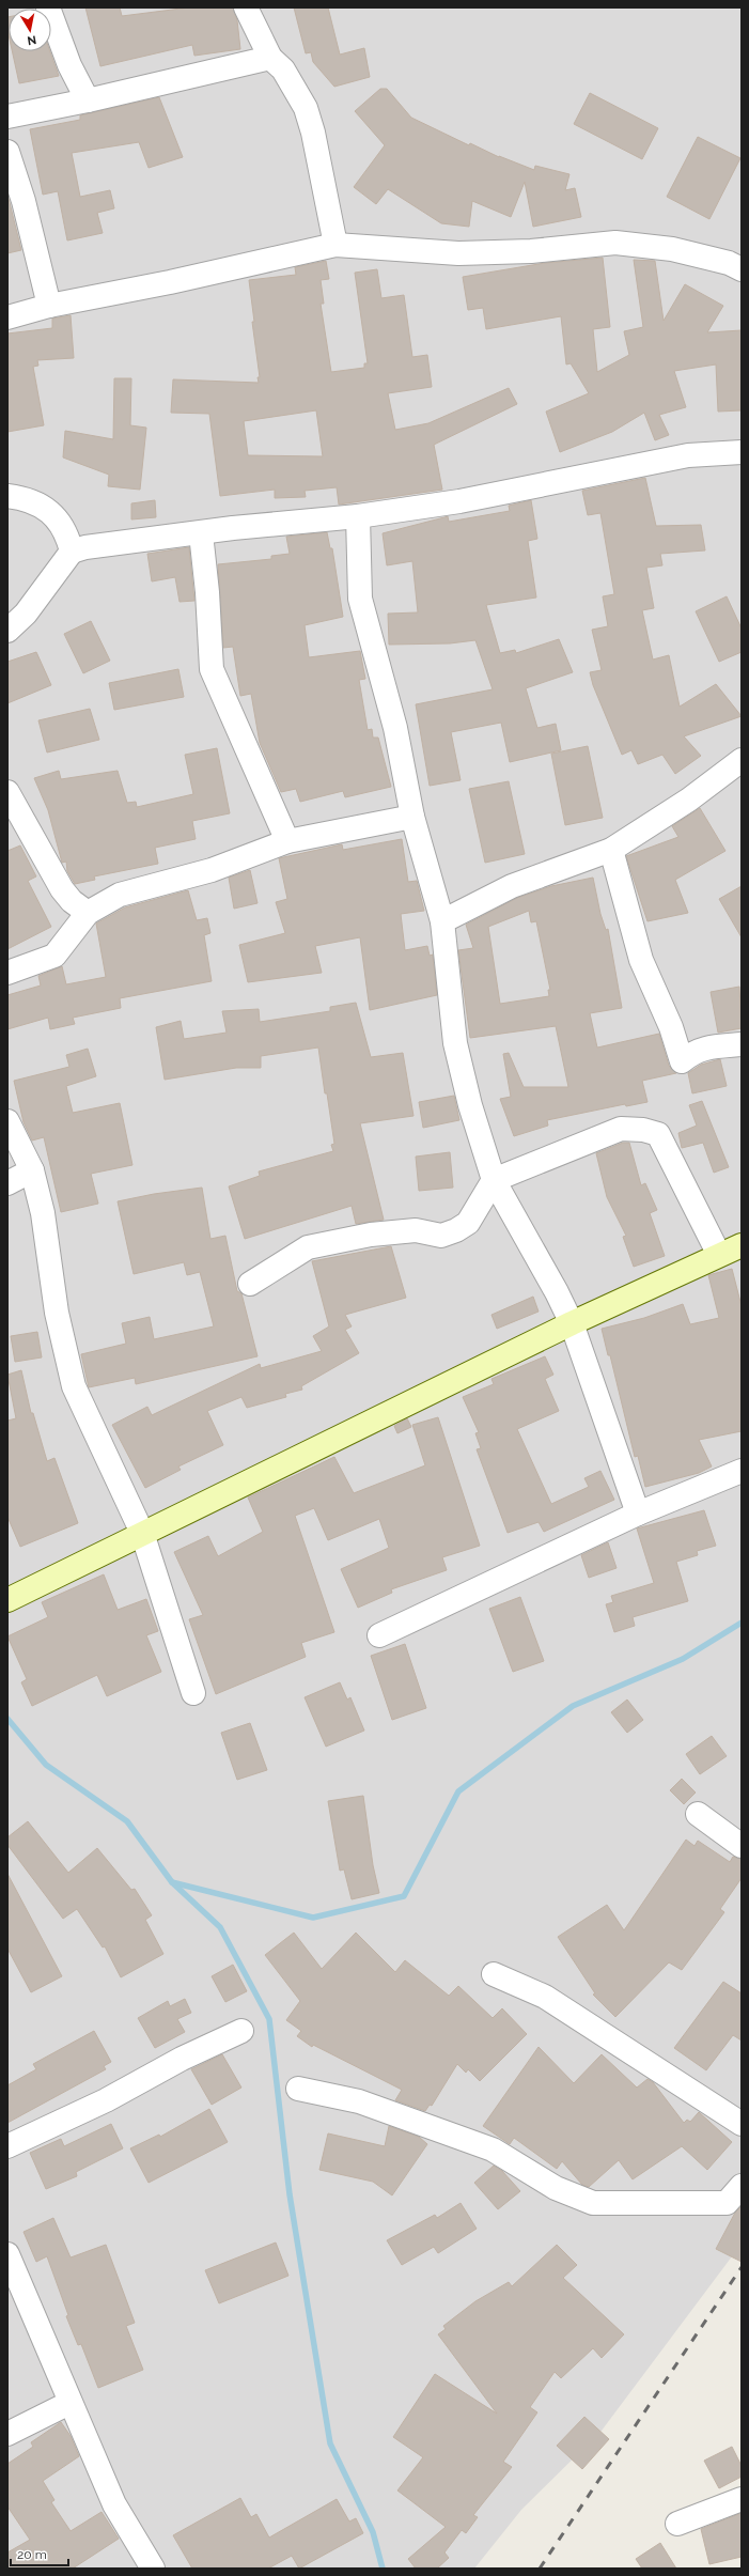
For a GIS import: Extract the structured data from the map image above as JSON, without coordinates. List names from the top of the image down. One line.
{"scale_bar":"20 m","north":"bottom"}
